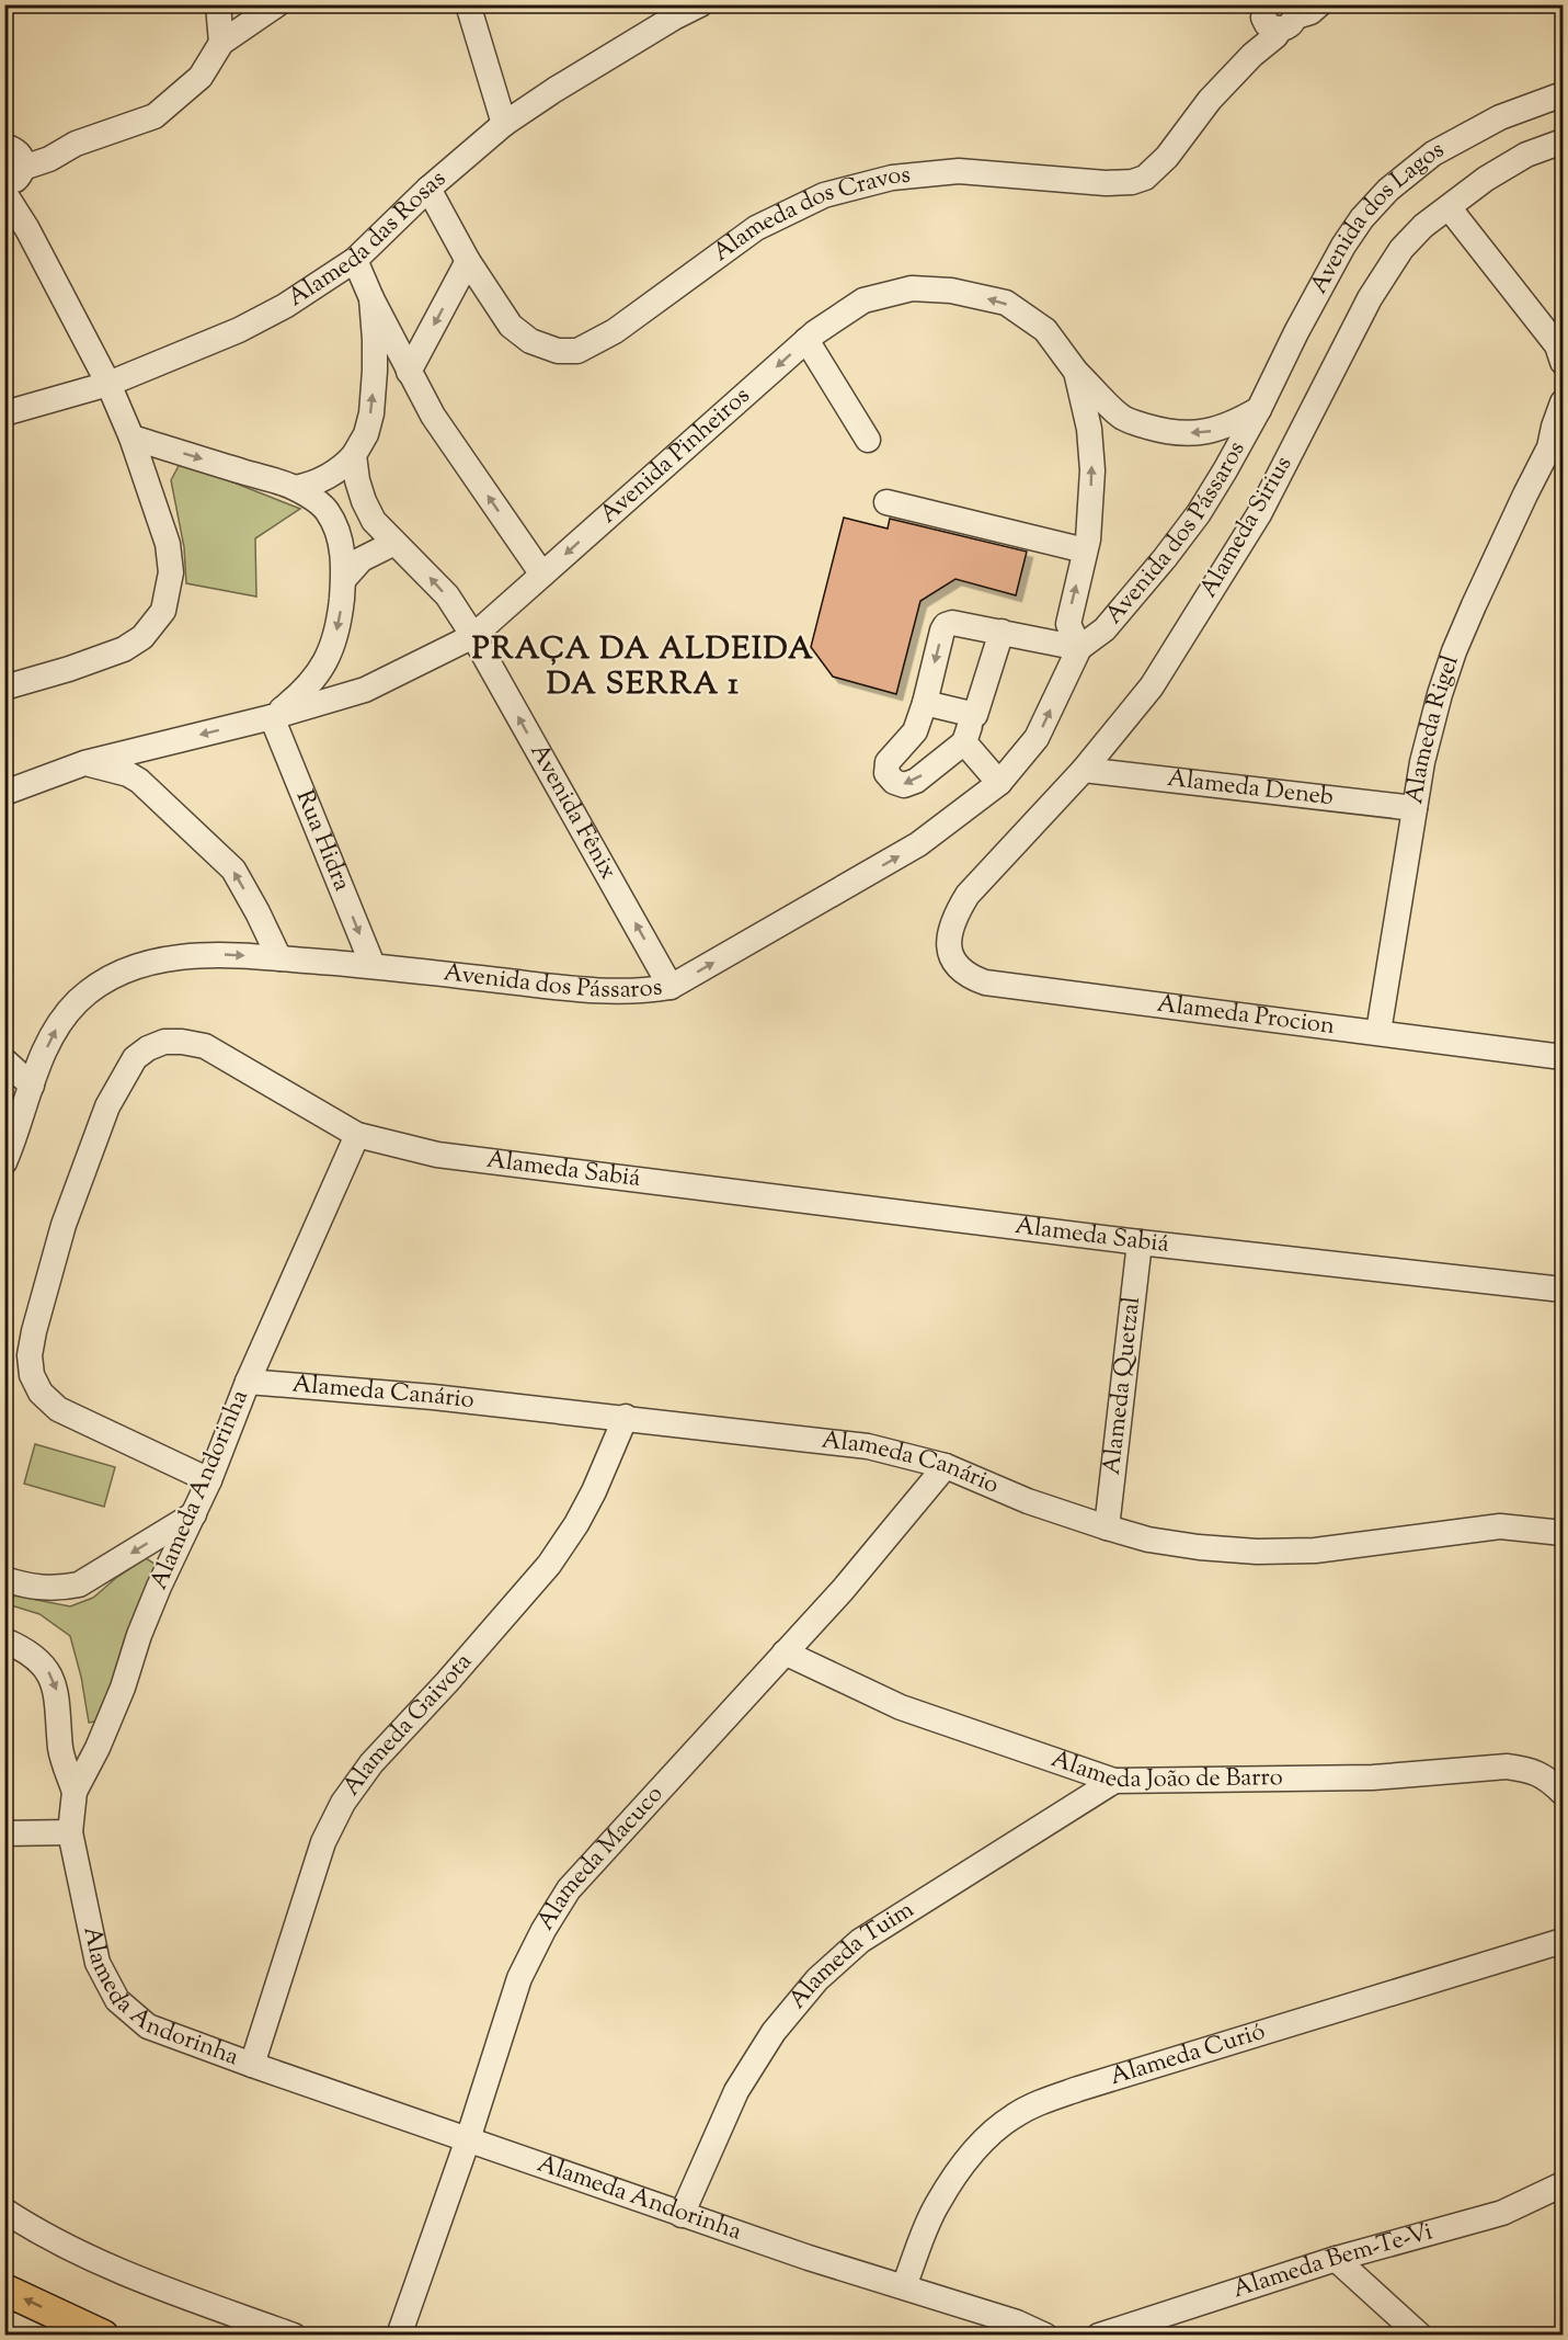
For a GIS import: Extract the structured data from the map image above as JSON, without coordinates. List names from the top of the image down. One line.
{"streets":{"street":["Alameda dos Cravos","Avenida dos Lagos","Alameda das Rosas","Avenida Pinheiros","Alameda Sirius","Avenida dos Pássaros","Alameda Rigel","Alameda Deneb","Avenida Fênix","Rua Hidra","Alameda Procion","Alameda Sabiá","Alameda Quetzal","Alameda Canário","Alameda Andorinha","Alameda Gaivota","Alameda João de Barro","Alameda Macuco","Alameda Tuim","Alameda Curió","Alameda Bem-Te-Vi"]},"crossings":[["Alameda dos Cravos","Alameda das Rosas"],["Avenida dos Lagos","Avenida Pinheiros"],["Avenida dos Lagos","Avenida dos Pássaros"],["Avenida Pinheiros","Avenida dos Pássaros"],["Avenida Pinheiros","Avenida Fênix"],["Avenida Pinheiros","Rua Hidra"],["Alameda Sirius","Alameda Deneb"],["Alameda Sirius","Alameda Procion"],["Avenida dos Pássaros","Avenida Fênix"],["Avenida dos Pássaros","Rua Hidra"],["Alameda Rigel","Alameda Deneb"],["Alameda Rigel","Alameda Procion"],["Alameda Sabiá","Alameda Quetzal"],["Alameda Sabiá","Alameda Andorinha"],["Alameda Quetzal","Alameda Canário"],["Alameda Canário","Alameda Andorinha"],["Alameda Canário","Alameda Gaivota"],["Alameda Canário","Alameda Macuco"],["Alameda Andorinha","Alameda Gaivota"],["Alameda Andorinha","Alameda Macuco"],["Alameda Andorinha","Alameda Tuim"],["Alameda Andorinha","Alameda Curió"],["Alameda João de Barro","Alameda Macuco"],["Alameda João de Barro","Alameda Tuim"]],"one_way":["Avenida dos Pássaros","Avenida Fênix","Rua Hidra"],"districts":["PRAÇA DA ALDEIDA DA SERRA 1"]}
